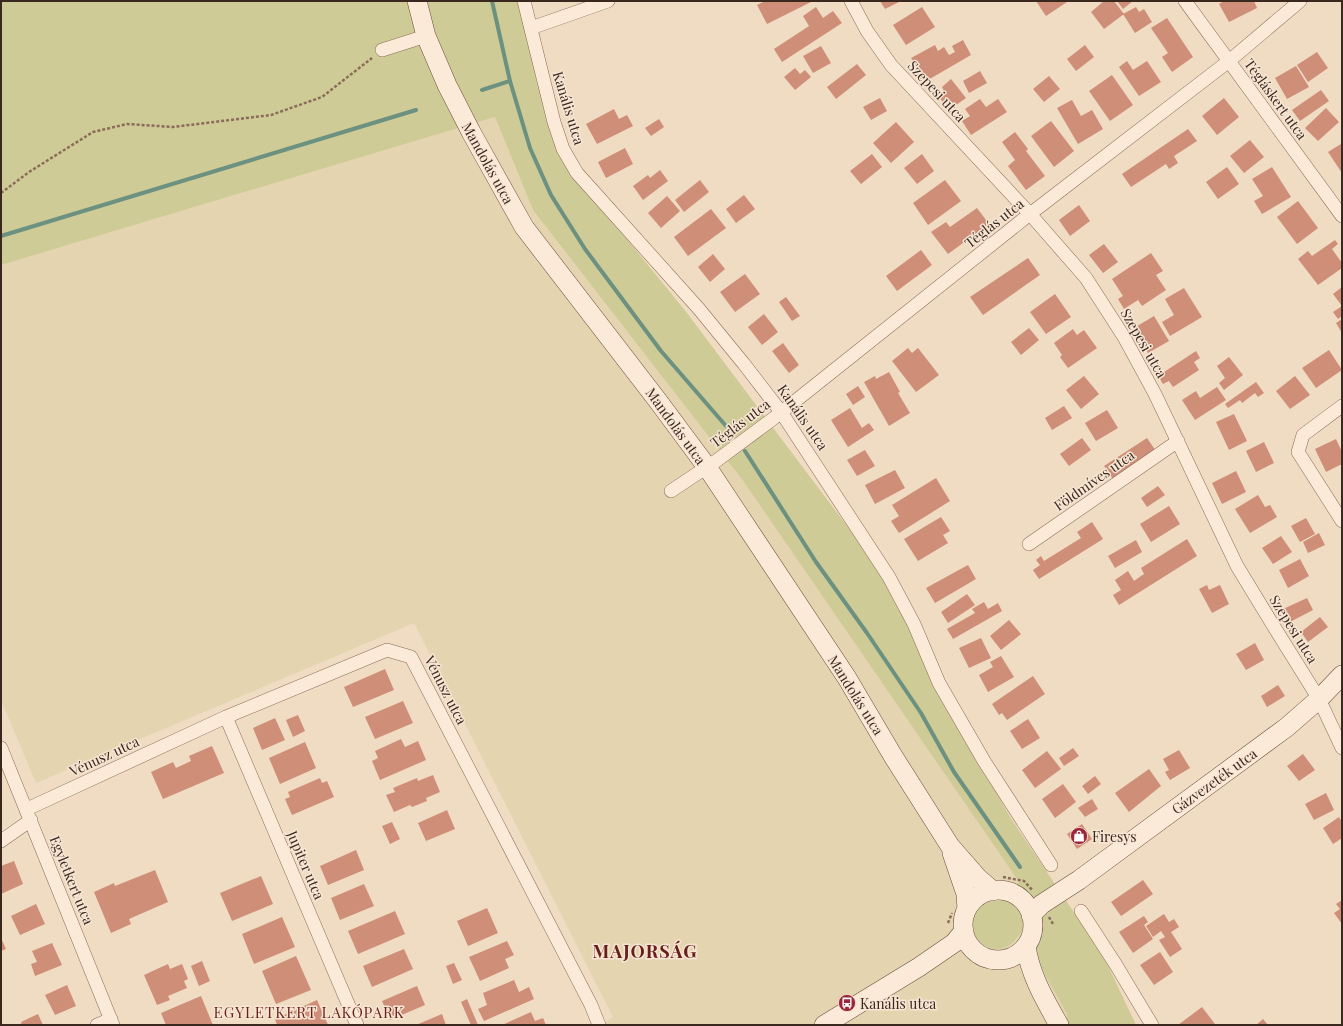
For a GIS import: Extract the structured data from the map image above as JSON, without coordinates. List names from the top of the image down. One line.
{"streets":{"street":["Szepesi utca","Tégláskert utca","Kanális utca","Mandolás utca","Téglás utca","Földmíves utca","Vénusz utca","Gázvezeték utca","Jupiter utca","Egyletkert utca"]},"crossings":[["Szepesi utca","Téglás utca"],["Szepesi utca","Földmíves utca"],["Szepesi utca","Gázvezeték utca"],["Tégláskert utca","Téglás utca"],["Kanális utca","Téglás utca"],["Mandolás utca","Téglás utca"],["Mandolás utca","Gázvezeték utca"],["Vénusz utca","Jupiter utca"],["Vénusz utca","Egyletkert utca"]],"districts":["MAJORSÁG","EGYLETKERT LAKÓPARK"],"places":{"shop":["Firesys"],"bus stop":["Kanális utca"]}}
